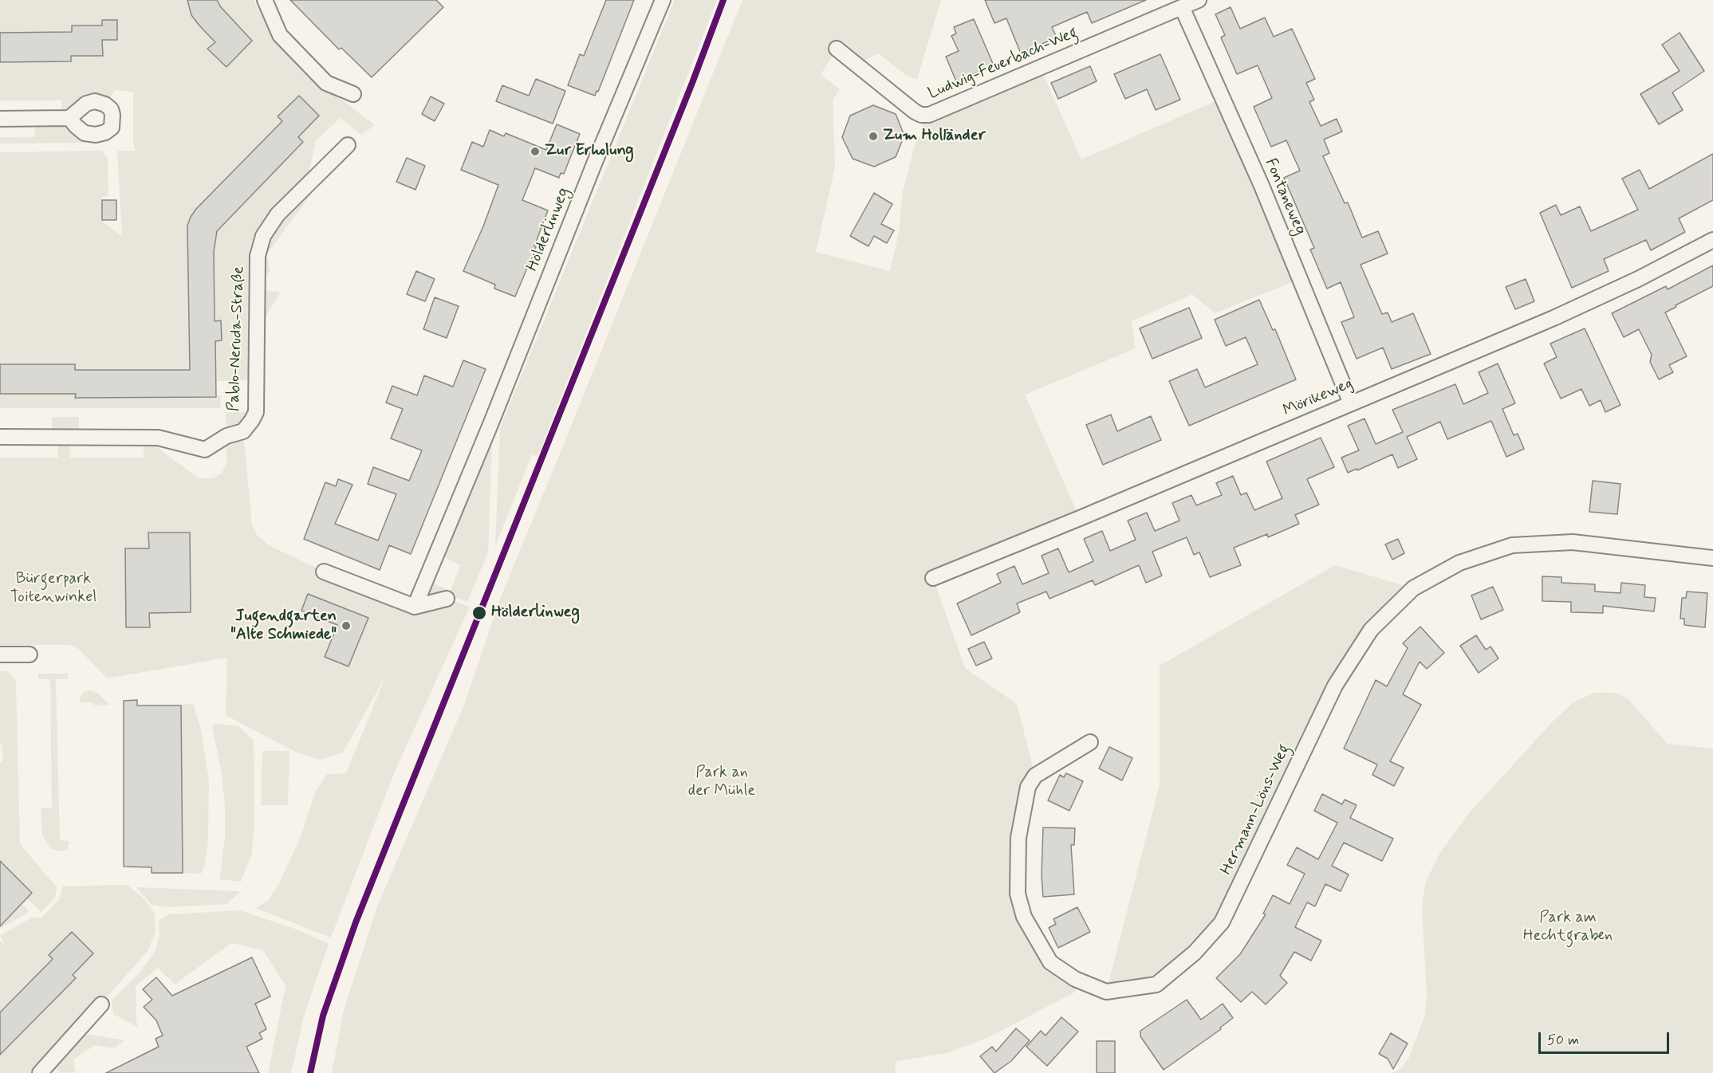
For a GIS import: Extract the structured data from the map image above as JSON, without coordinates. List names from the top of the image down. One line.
{"streets":{"street":["Ludwig-Feuerbach-Weg","Fontaneweg","Hölderlinweg","Pablo-Neruda-Straße","Mörikeweg","Hermann-Löns-Weg"]},"crossings":[["Ludwig-Feuerbach-Weg","Fontaneweg"],["Fontaneweg","Mörikeweg"]],"parks":["Bürgerpark Toitenwinkel","Park an der Mühle","Park am Hechtgraben"],"places":["Zum Holländer","Zur Erholung","Hölderlinweg","Jugendgarten \"Alte Schmiede\""],"scale_bar":"50 m"}
